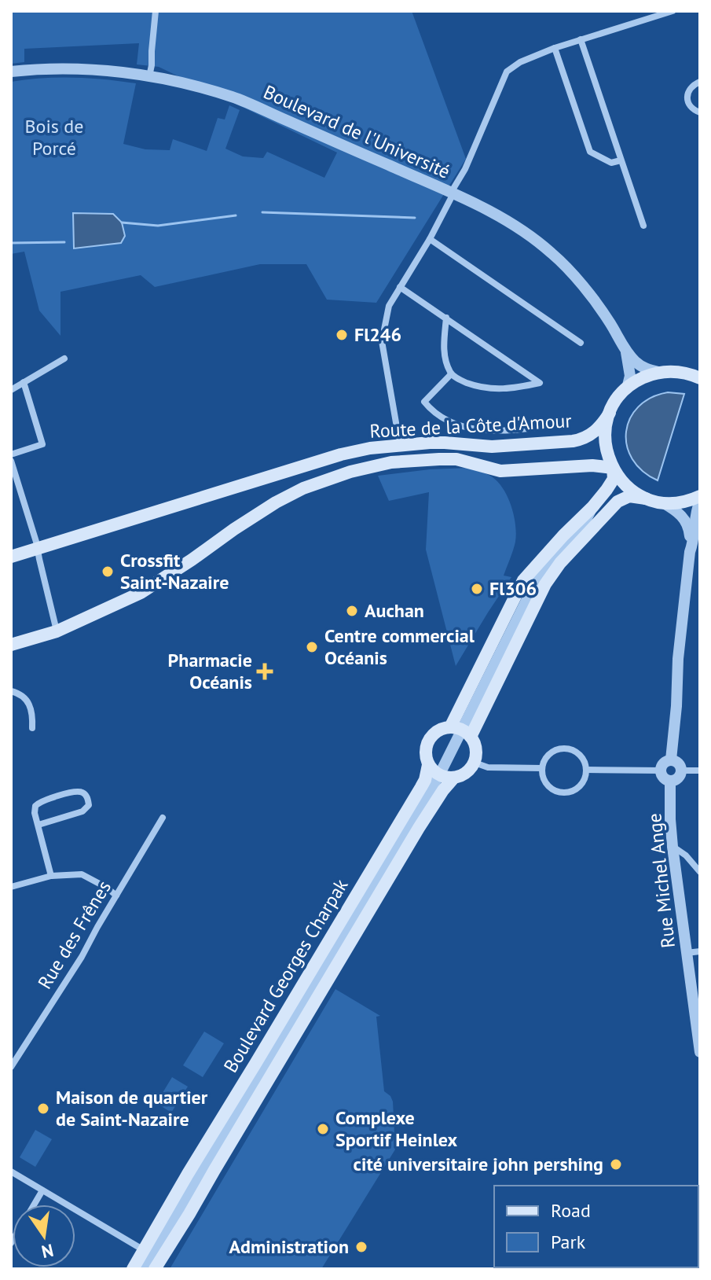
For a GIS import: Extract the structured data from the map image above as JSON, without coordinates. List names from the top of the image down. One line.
{"streets":{"main road":["Route de la Côte d'Amour","Boulevard Georges Charpak"],"street":["Boulevard de l'Université","Rue Michel Ange","Rue des Frênes"]},"crossings":[["Boulevard de l'Université","Route de la Côte d'Amour"]],"parks":["Bois de Porcé"],"places":{"other":["Fl246","Crossfit Saint-Nazaire","Fl306","Auchan","Centre commercial Océanis","Maison de quartier de Saint-Nazaire","Complexe Sportif Heinlex","cité universitaire john pershing","Administration"],"health":["Pharmacie Océanis"]},"legend":["Road","Park"],"north":"bottom"}
